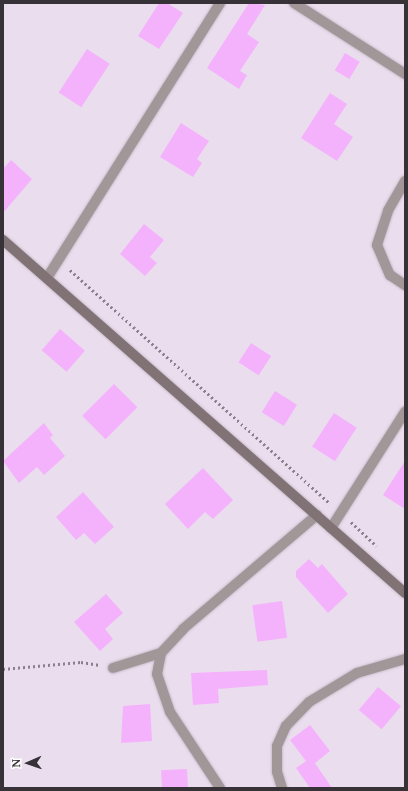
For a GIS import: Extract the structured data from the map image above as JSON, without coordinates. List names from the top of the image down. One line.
{"north":"left"}
